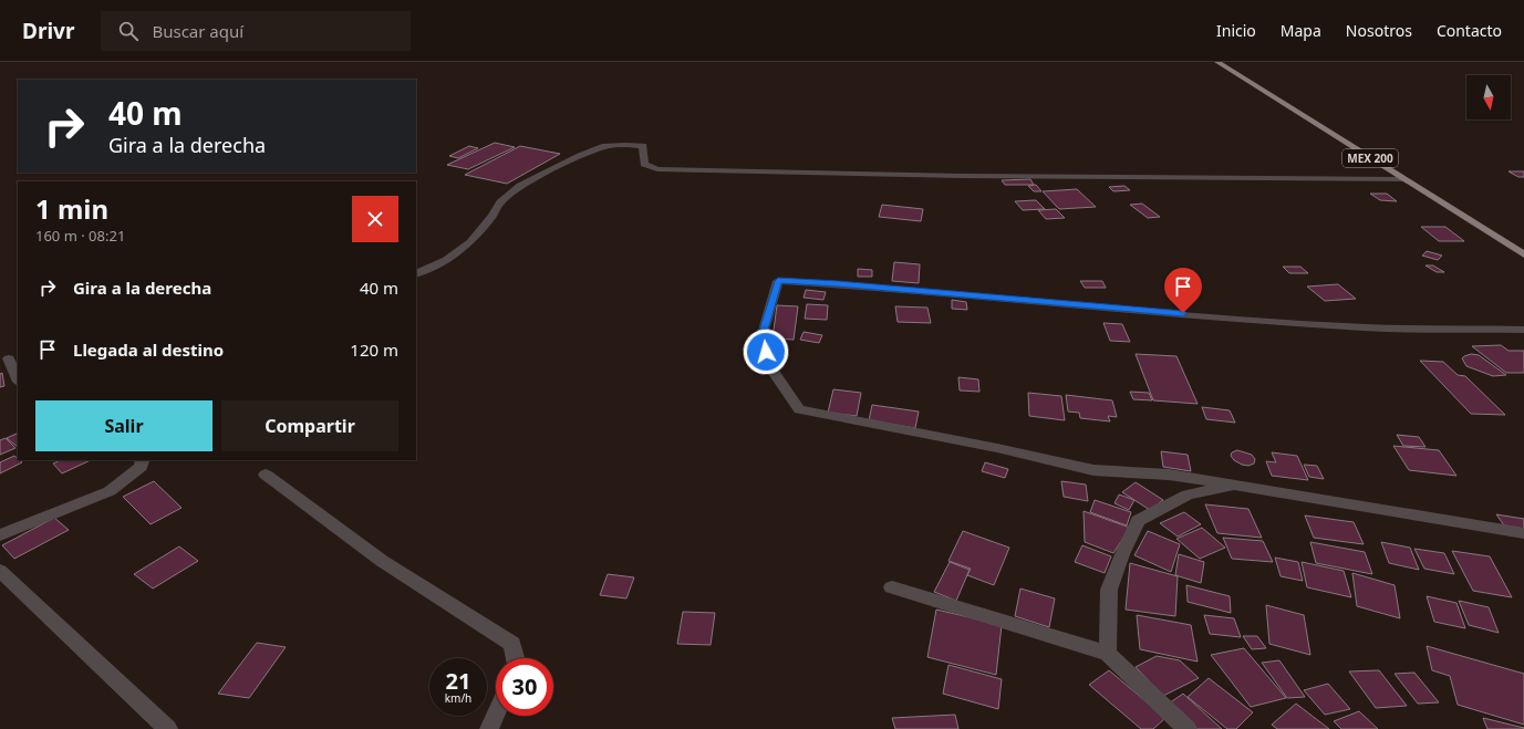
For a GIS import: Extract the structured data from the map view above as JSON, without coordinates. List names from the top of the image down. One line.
{"streets":{"main road":["MEX 200"]},"north":"bottom","page":{"header":"Drivr","search":"Buscar aquí","nav":["Inicio","Mapa","Nosotros","Contacto"],"turn":["40 m","Gira a la derecha"],"heading":["1 min","160 m · 08:21"],"list":[{"name":"Gira a la derecha","value":"40 m"},{"name":"Llegada al destino","value":"120 m"}],"buttons":["Salir","Compartir"],"speed":"21 km/h","limit":"30"}}
